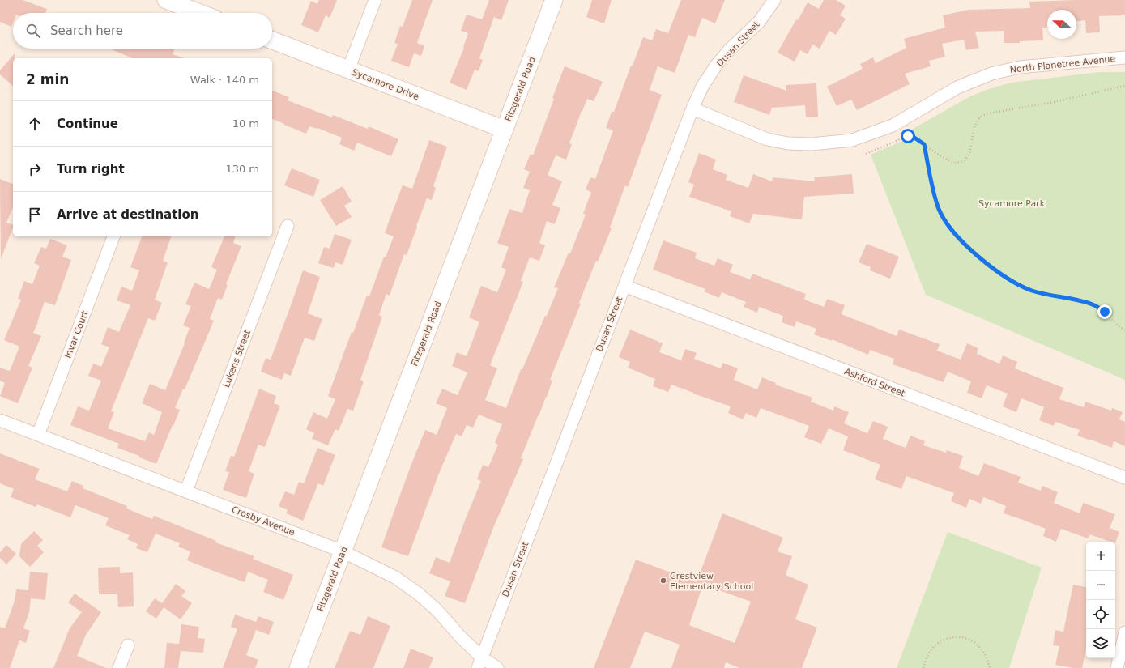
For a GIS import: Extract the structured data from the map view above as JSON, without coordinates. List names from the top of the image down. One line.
{"streets":{"main road":["Sycamore Drive","Fitzgerald Road"],"street":["Dusan Street","North Planetree Avenue","Invar Court","Lukens Street","Ashford Street","Crosby Avenue"]},"crossings":[["Dusan Street","North Planetree Avenue"],["Dusan Street","Ashford Street"],["Dusan Street","Crosby Avenue"],["Sycamore Drive","Fitzgerald Road"],["Fitzgerald Road","Crosby Avenue"],["Invar Court","Crosby Avenue"],["Lukens Street","Crosby Avenue"]],"parks":["Sycamore Park"],"places":["Crestview Elementary School"],"north":"left","page":{"search":"Search here","heading":["2 min","Walk · 140 m"],"list":[["Continue","10 m"],["Turn right","130 m"],"Arrive at destination"],"map_buttons":["+","−"]}}
